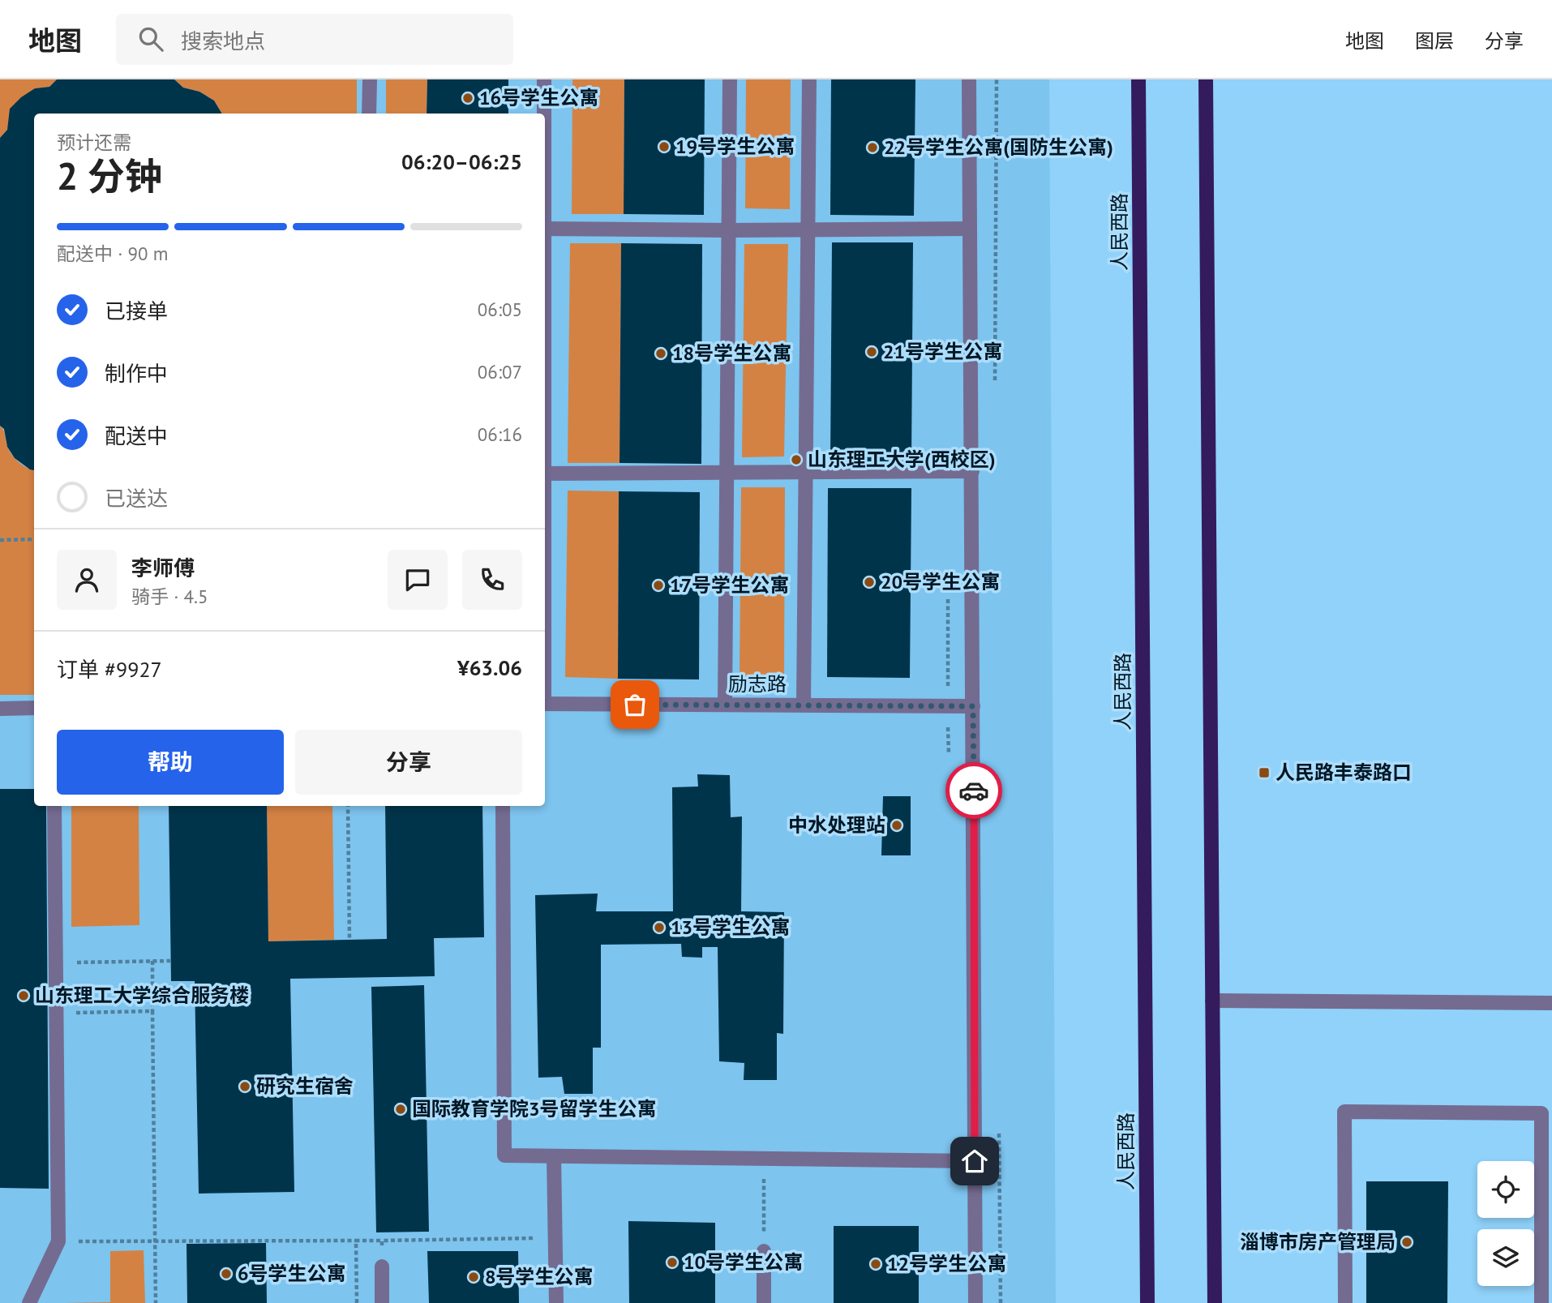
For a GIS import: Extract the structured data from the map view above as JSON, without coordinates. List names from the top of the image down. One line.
{"streets":{"main road":["人民西路"],"street":["励志路"]},"places":{"other":["16号学生公寓","19号学生公寓","22号学生公寓(国防生公寓)","21号学生公寓","18号学生公寓","山东理工大学(西校区)","20号学生公寓","17号学生公寓","中水处理站","13号学生公寓","山东理工大学综合服务楼","研究生宿舍","国际教育学院3号留学生公寓","淄博市房产管理局","10号学生公寓","12号学生公寓","6号学生公寓","8号学生公寓"],"transit":["人民路丰泰路口"]},"page":{"header":"地图","search":"搜索地点","nav":["地图","图层","分享"],"heading":["2 分钟","预计还需","06:20–06:25"],"panel":["李师傅","骑手 · 4.5","订单 #9927","¥63.06"],"bar":"配送中 · 90 m","list":[["已接单","06:05"],["制作中","06:07"],["配送中","06:16"],"已送达"],"buttons":["帮助","分享"]}}
